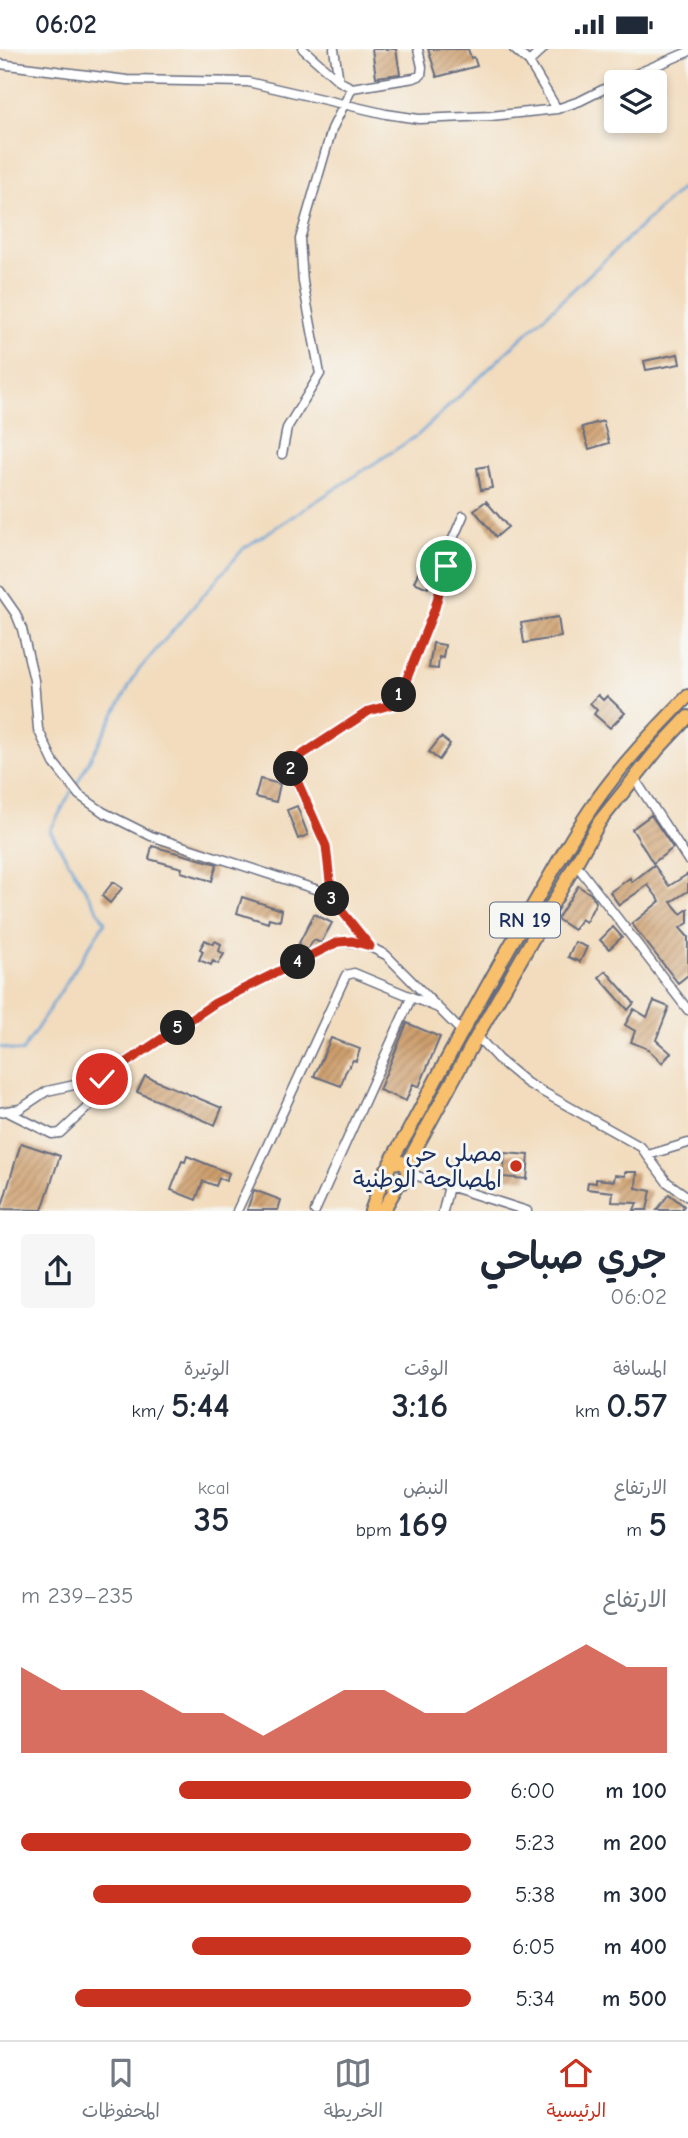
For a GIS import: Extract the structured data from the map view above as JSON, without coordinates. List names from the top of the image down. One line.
{"streets":{"main road":["RN 19"]},"places":["مصلى حي المصالحة الوطنية"],"page":{"status":"06:02","pins":["1","2","3","4","5"],"heading":["جري صباحي","06:02"],"stats":[["المسافة","0.57 km"],["الوقت","3:16"],["الوتيرة","5:44 /km"],["الارتفاع","5 m"],["النبض","169 bpm"],["kcal","35"]],"chart":["الارتفاع","235–239 m"],"list":[{"name":"100 m","note":"6:00"},{"name":"200 m","note":"5:23"},{"name":"300 m","note":"5:38"},{"name":"400 m","note":"6:05"},{"name":"500 m","note":"5:34"}],"tabs":["الرئيسية","الخريطة","المحفوظات"]}}
